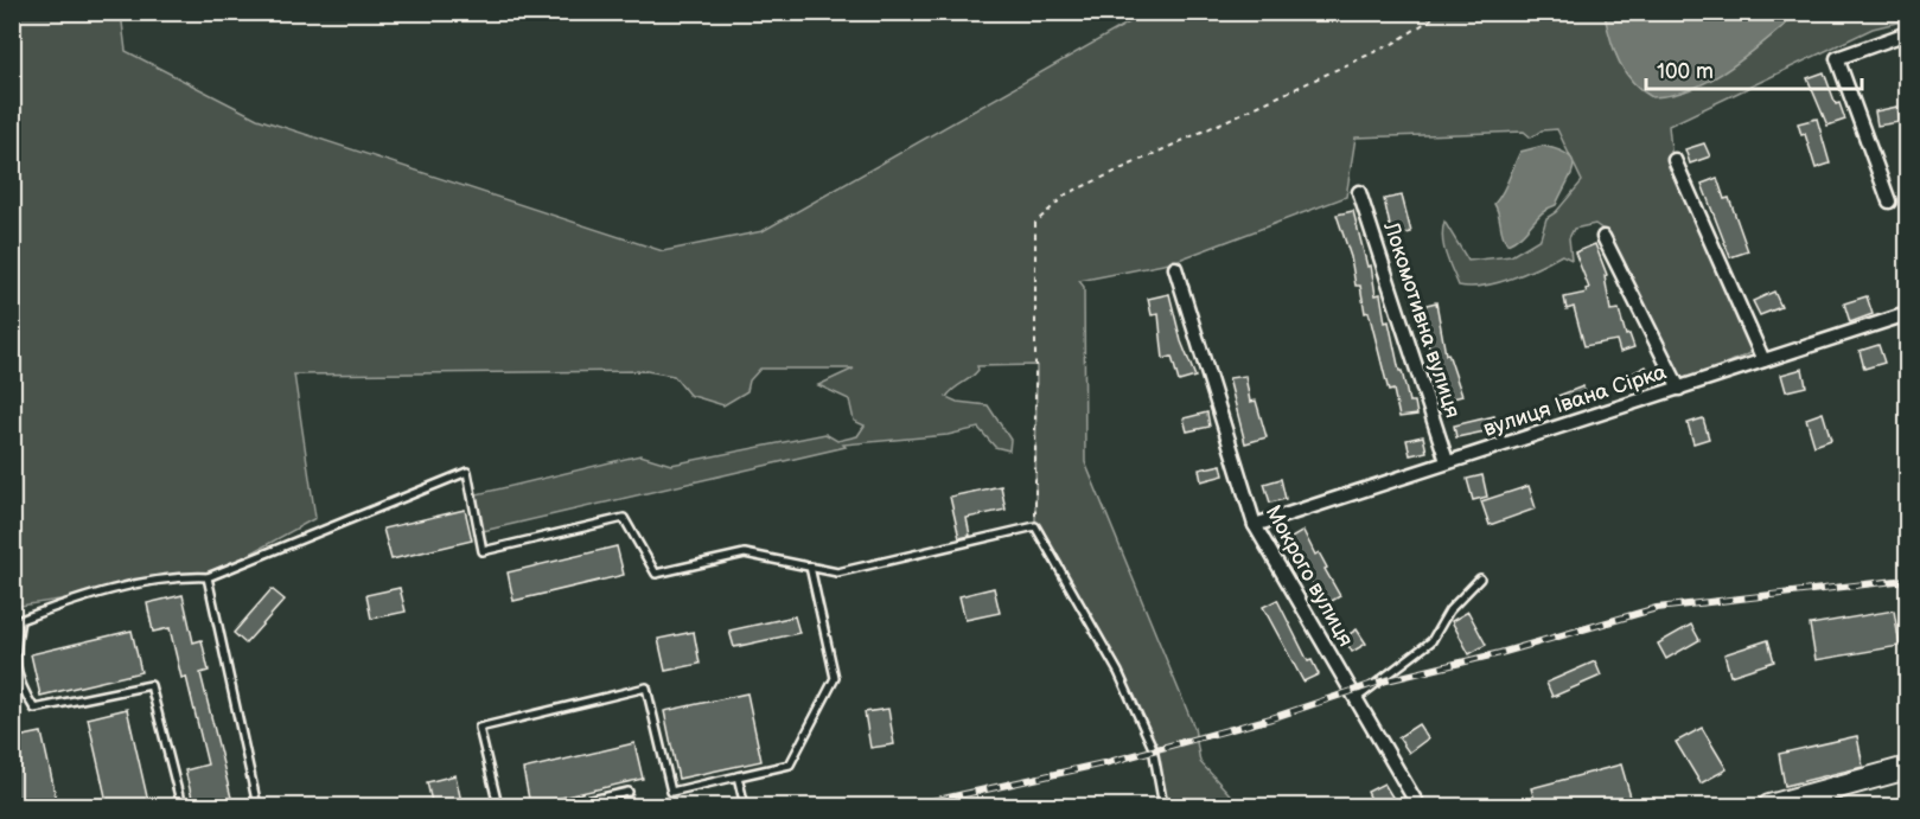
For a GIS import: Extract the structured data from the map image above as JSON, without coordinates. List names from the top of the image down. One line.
{"streets":{"street":["Локомотивна вулиця","вулиця Івана Сірка","Мокрого вулиця"]},"crossings":[["Локомотивна вулиця","вулиця Івана Сірка"],["вулиця Івана Сірка","Мокрого вулиця"]],"scale_bar":"100 m"}
